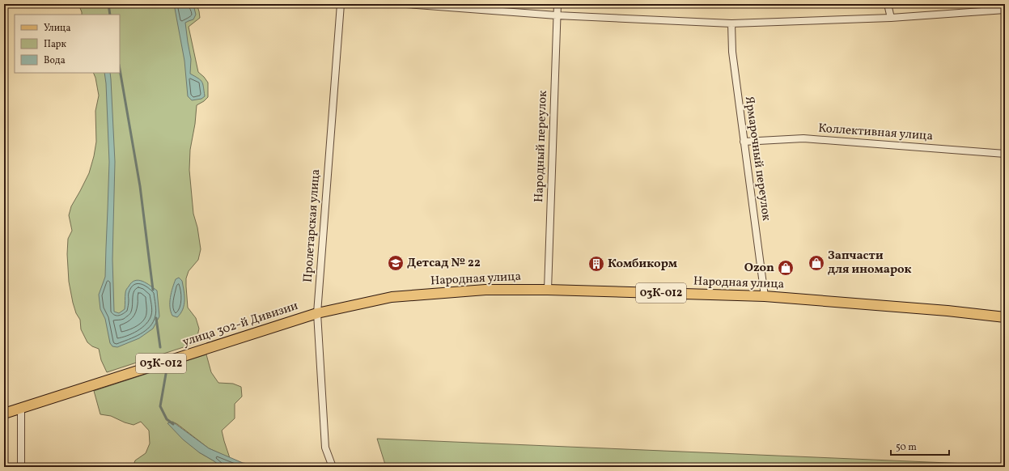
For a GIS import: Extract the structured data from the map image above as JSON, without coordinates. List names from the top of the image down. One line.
{"streets":{"main road":["Народная улица","03К-012","улица 302-й Дивизии"],"street":["Коллективная улица","Народный переулок","Ярмарочный переулок","Пролетарская улица"]},"crossings":[["Коллективная улица","Ярмарочный переулок"],["Народный переулок","Народная улица"],["Ярмарочный переулок","Народная улица"],["Пролетарская улица","Народная улица"],["Пролетарская улица","улица 302-й Дивизии"],["Народная улица","улица 302-й Дивизии"]],"places":{"school or university":["Детсад № 22"],"shop":["Запчасти для иномарок","Ozon"],"building":["Комбикорм"]},"legend":["Улица","Парк","Вода"],"scale_bar":"50 m"}
